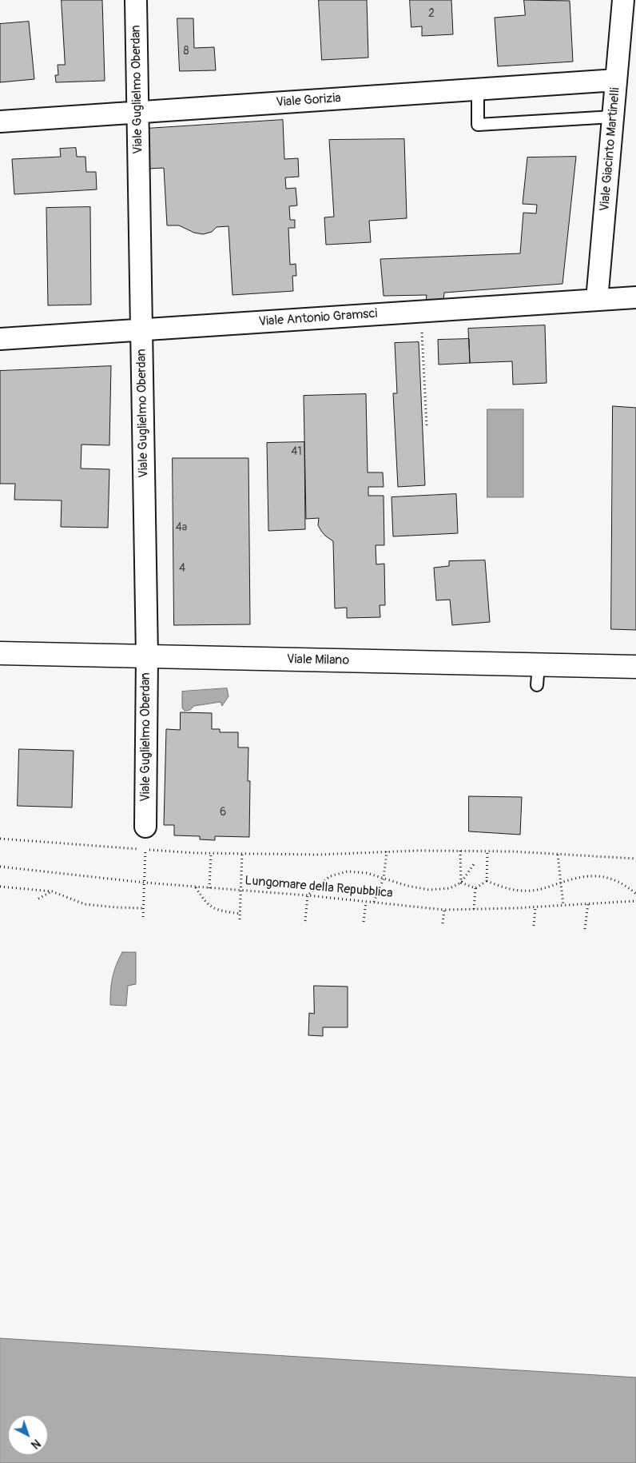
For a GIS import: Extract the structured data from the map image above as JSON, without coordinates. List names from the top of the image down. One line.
{"streets":{"street":["Viale Guglielmo Oberdan","Viale Gorizia","Viale Giacinto Martinelli","Viale Antonio Gramsci","Viale Milano"],"path":["Lungomare della Repubblica"]},"crossings":[["Viale Guglielmo Oberdan","Viale Gorizia"],["Viale Guglielmo Oberdan","Viale Antonio Gramsci"],["Viale Guglielmo Oberdan","Viale Milano"],["Viale Gorizia","Viale Giacinto Martinelli"],["Viale Giacinto Martinelli","Viale Antonio Gramsci"]],"house_numbers":["2","8","41","4a","4","6"],"north":"bottom right"}
